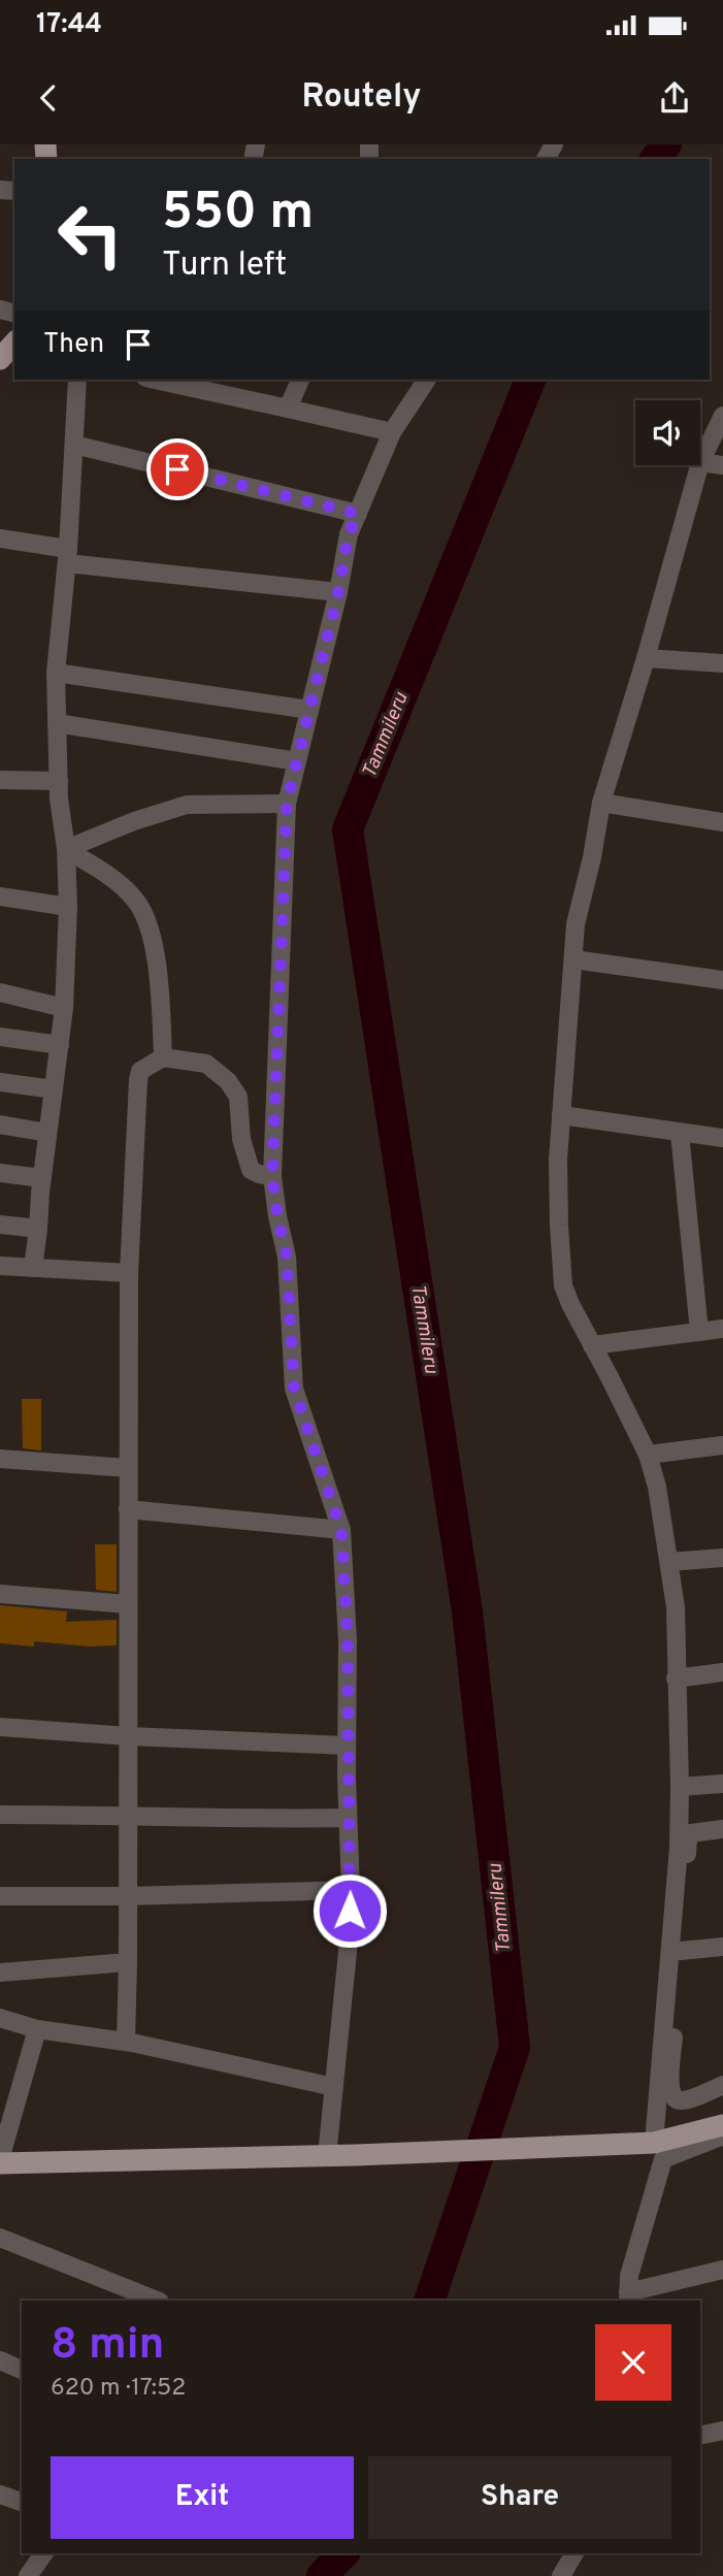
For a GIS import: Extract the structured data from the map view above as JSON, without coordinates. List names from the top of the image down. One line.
{"water":["Tammileru"],"page":{"status":"17:44","header":"Routely","turn":["550 m","Turn left"],"then":"Then","heading":["8 min","620 m · 17:52"],"buttons":["Exit","Share"]}}
